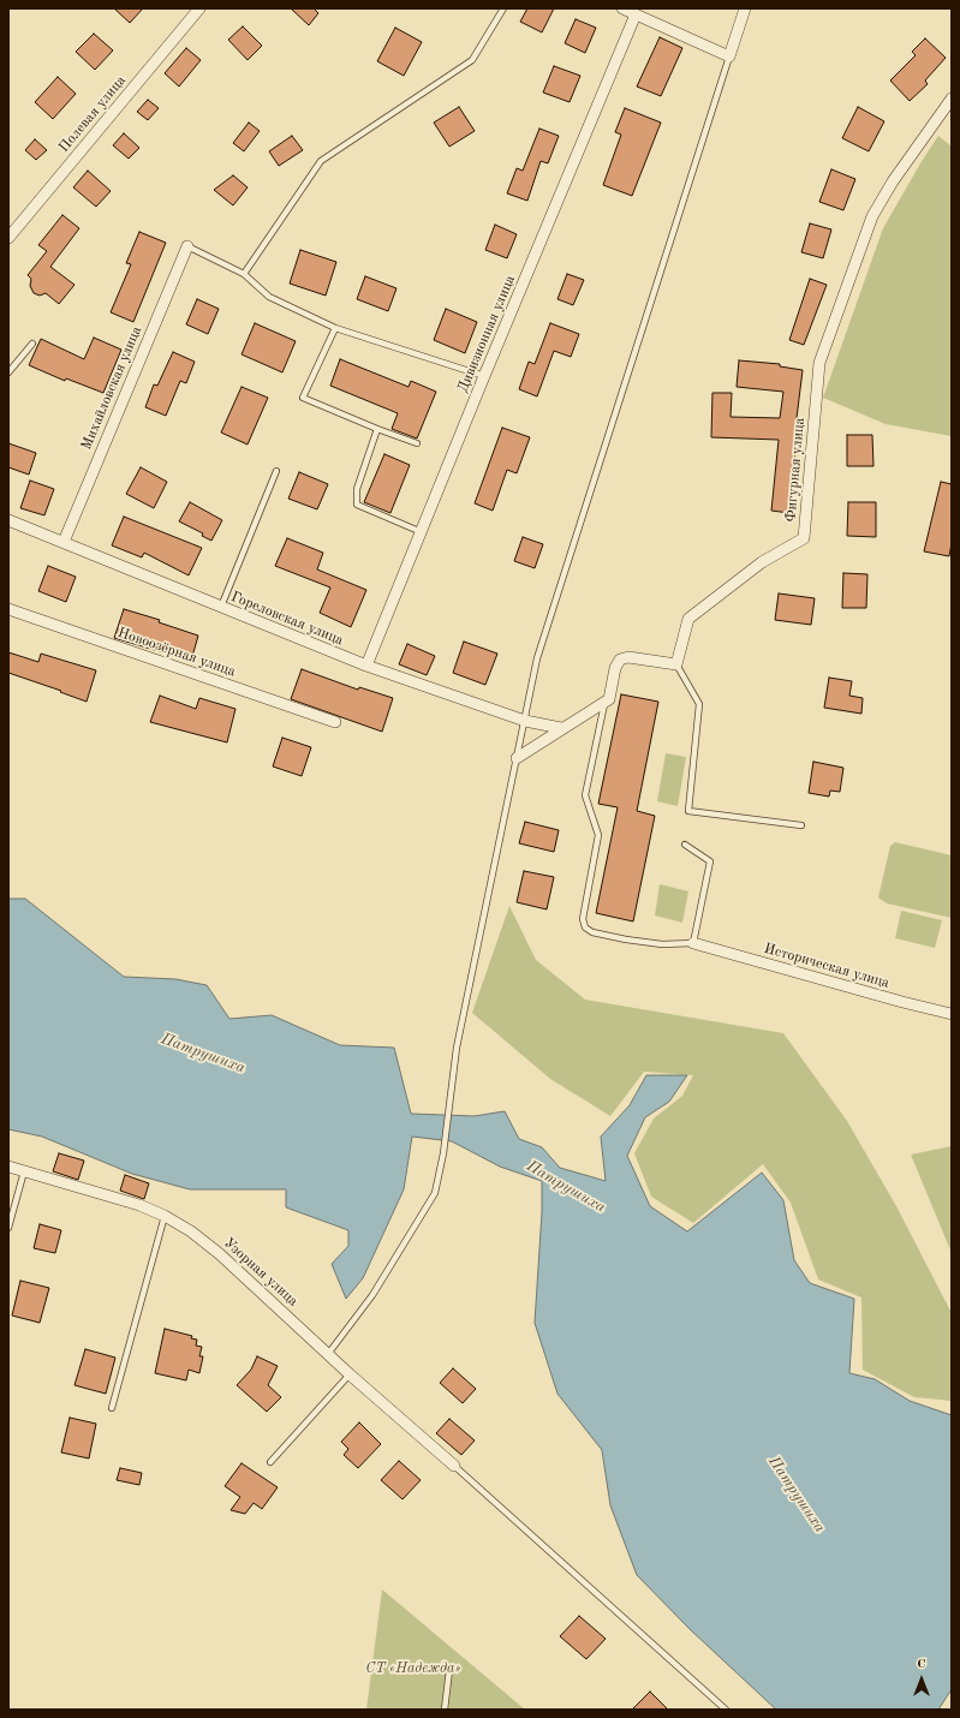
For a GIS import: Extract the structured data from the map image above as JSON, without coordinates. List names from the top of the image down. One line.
{"streets":{"street":["Полевая улица","Дивизионная улица","Михайловская улица","Фигурная улица","Гореловская улица","Новоозёрная улица","Историческая улица","Узорная улица"]},"crossings":[["Дивизионная улица","Гореловская улица"],["Михайловская улица","Гореловская улица"]],"water":["Патрушиха"],"parks":["СТ «Надежда»"],"north":"top"}
